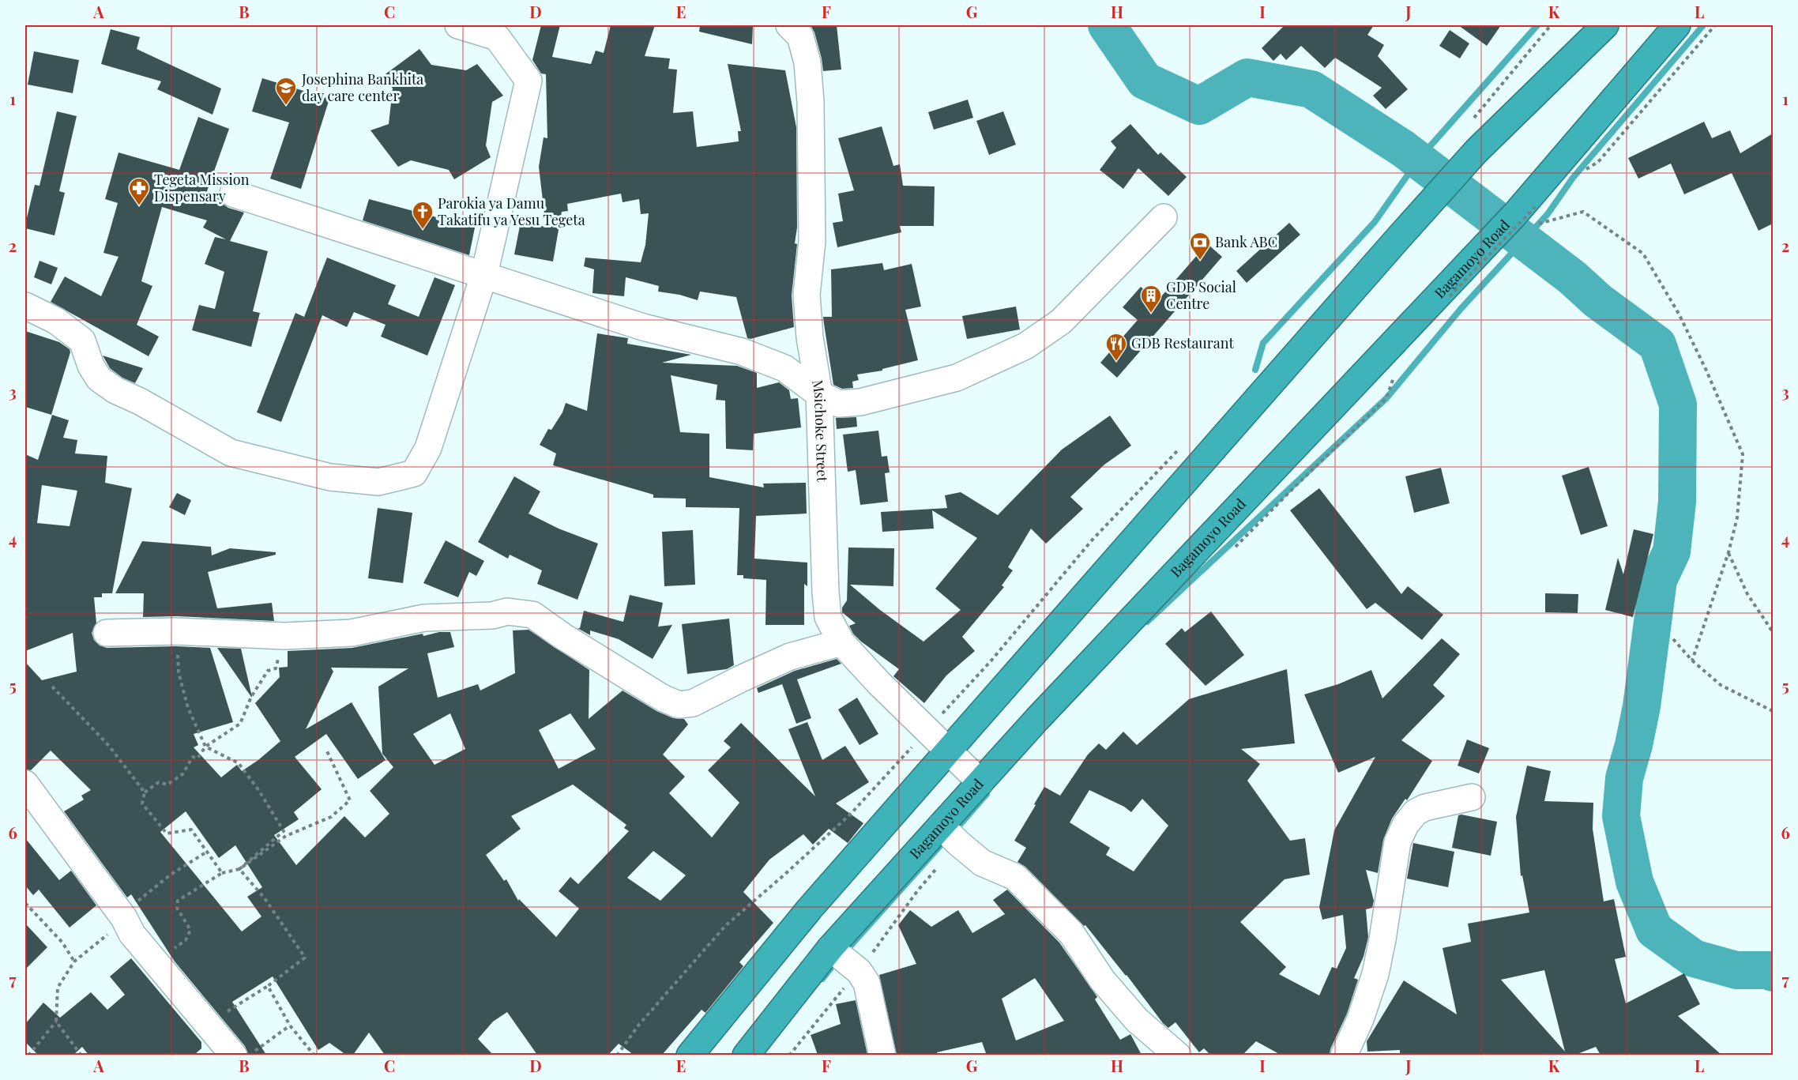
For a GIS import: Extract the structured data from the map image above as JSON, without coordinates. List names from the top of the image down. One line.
{"streets":{"highway":["Bagamoyo Road"],"street":["Msichoke Street"]},"crossings":[["Bagamoyo Road","Msichoke Street"]],"places":{"school or university":["Josephina Bankhita day care center"],"pharmacy":["Tegeta Mission Dispensary"],"church":["Parokia ya Damu Takatifu ya Yesu Tegeta"],"bank":["Bank ABC"],"building":["GDB Social Centre"],"restaurant":["GDB Restaurant"]},"grid":{"columns":["A","B","C","D","E","F","G","H","I","J","K","L"],"rows":["1","2","3","4","5","6","7"]}}
